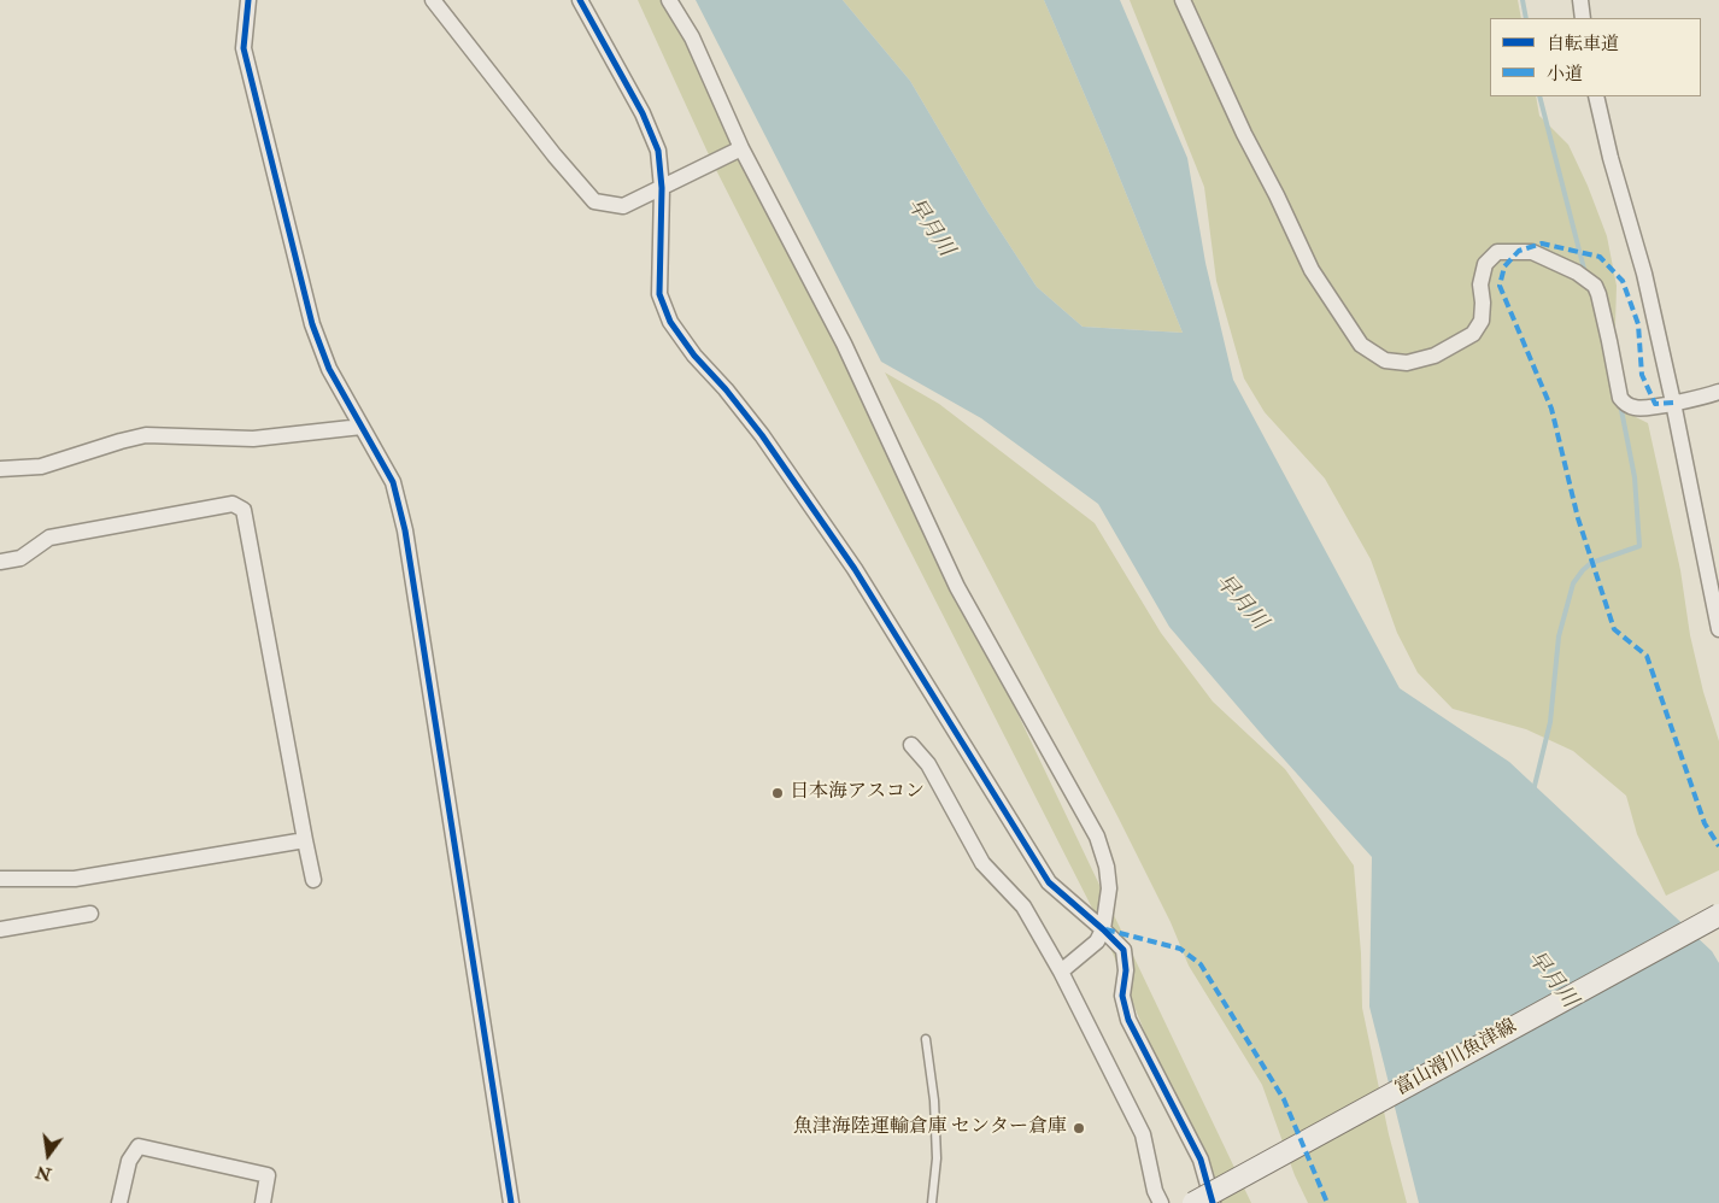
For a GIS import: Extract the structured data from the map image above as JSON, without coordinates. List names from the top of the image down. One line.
{"streets":{"main road":["富山滑川魚津線"]},"water":["早月川"],"places":["日本海アスコン","魚津海陸運輸倉庫 センター倉庫"],"legend":["自転車道","小道"],"north":"bottom"}
